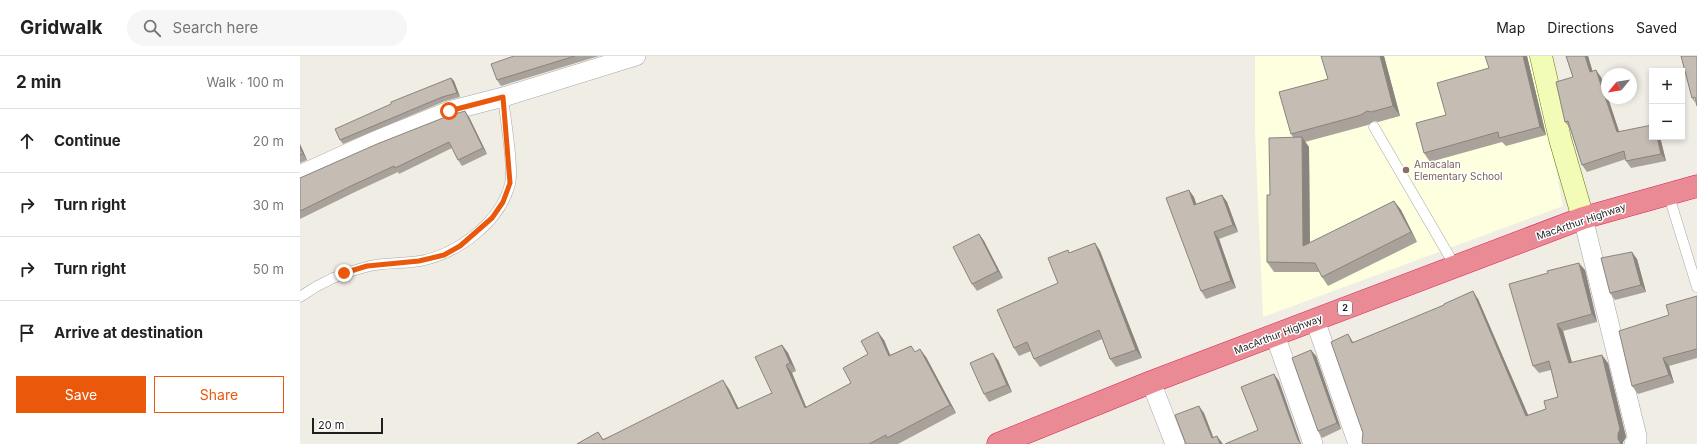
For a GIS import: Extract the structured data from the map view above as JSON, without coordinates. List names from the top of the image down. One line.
{"streets":{"highway":["MacArthur Highway","2"]},"places":["Amacalan Elementary School"],"scale_bar":"20 m","north":"bottom left","page":{"header":"Gridwalk","search":"Search here","nav":["Map","Directions","Saved"],"heading":["2 min","Walk · 100 m"],"map_buttons":["+","−"],"list":[["Continue","20 m"],["Turn right","30 m"],["Turn right","50 m"],"Arrive at destination"],"buttons":["Save","Share"],"scale":"20 m"}}
